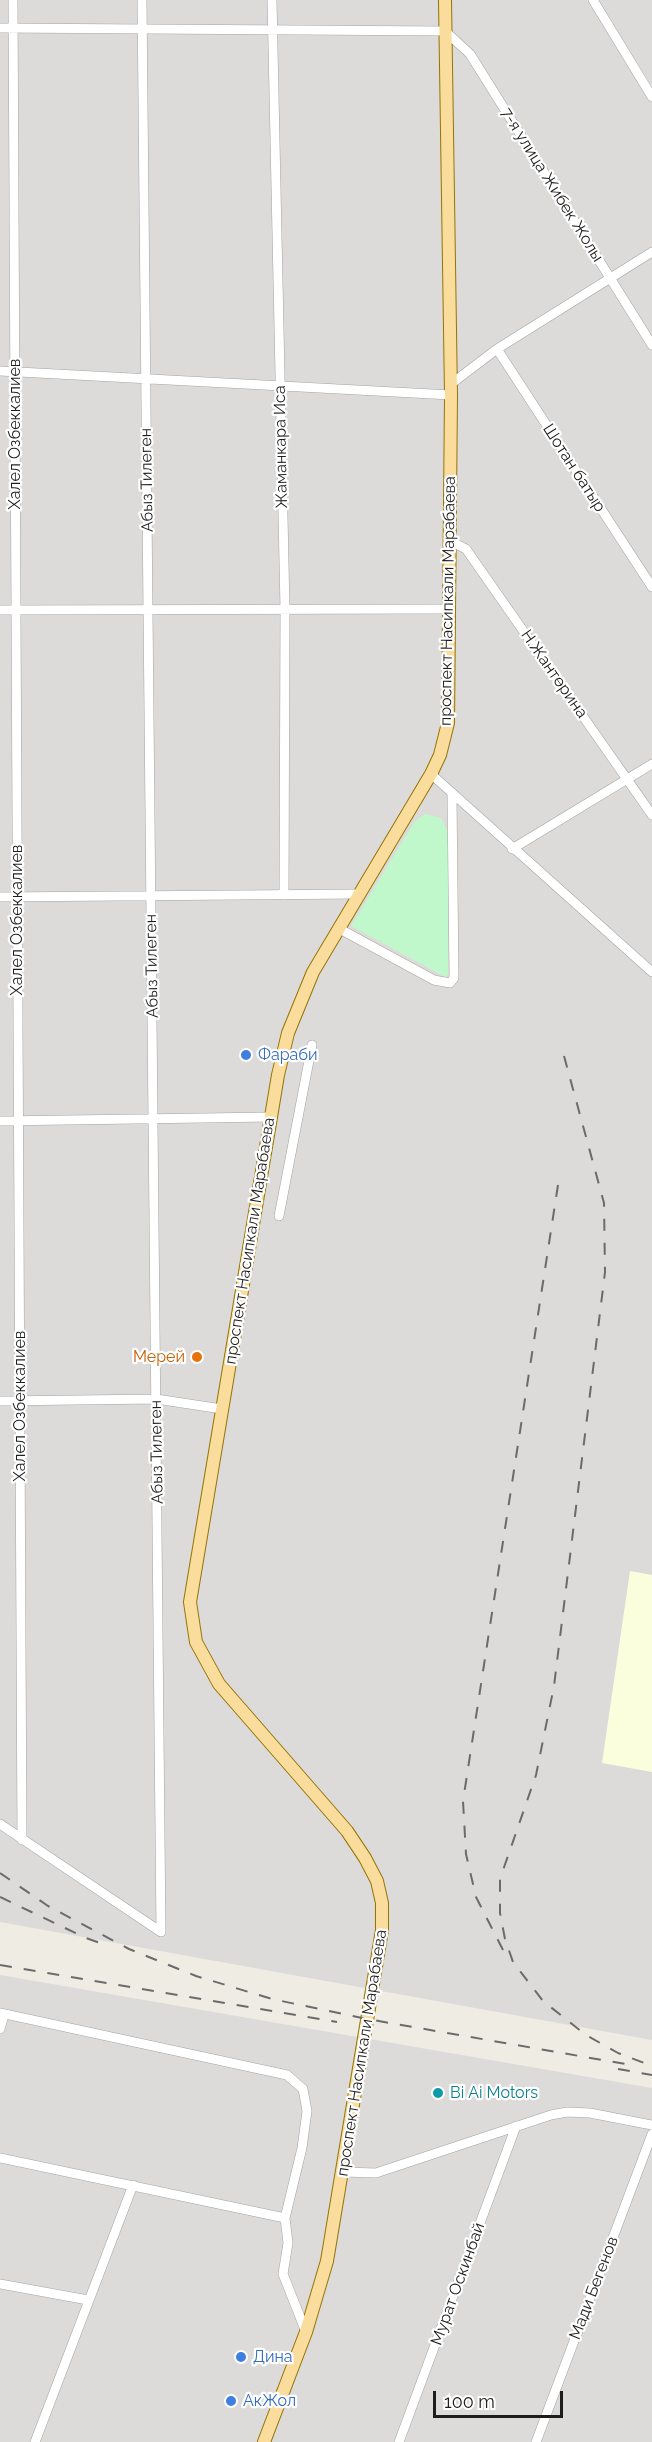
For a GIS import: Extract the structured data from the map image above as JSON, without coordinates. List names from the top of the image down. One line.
{"streets":{"main road":["проспект Насипкали Марабаева"],"street":["7-я улица Жибек Жолы","Халел Озбеккалиев","Жаманкара Иса","Шотан батыр","Абыз Тилеген","Н.Жантөрина","Мурат Оскинбай","Мади Бегенов"]},"crossings":[["7-я улица Жибек Жолы","проспект Насипкали Марабаева"],["Халел Озбеккалиев","Абыз Тилеген"],["проспект Насипкали Марабаева","Н.Жантөрина"]],"places":["Фараби","Мерей","Bi Ai Motors","Дина","АкЖол"],"scale_bar":"100 m"}
